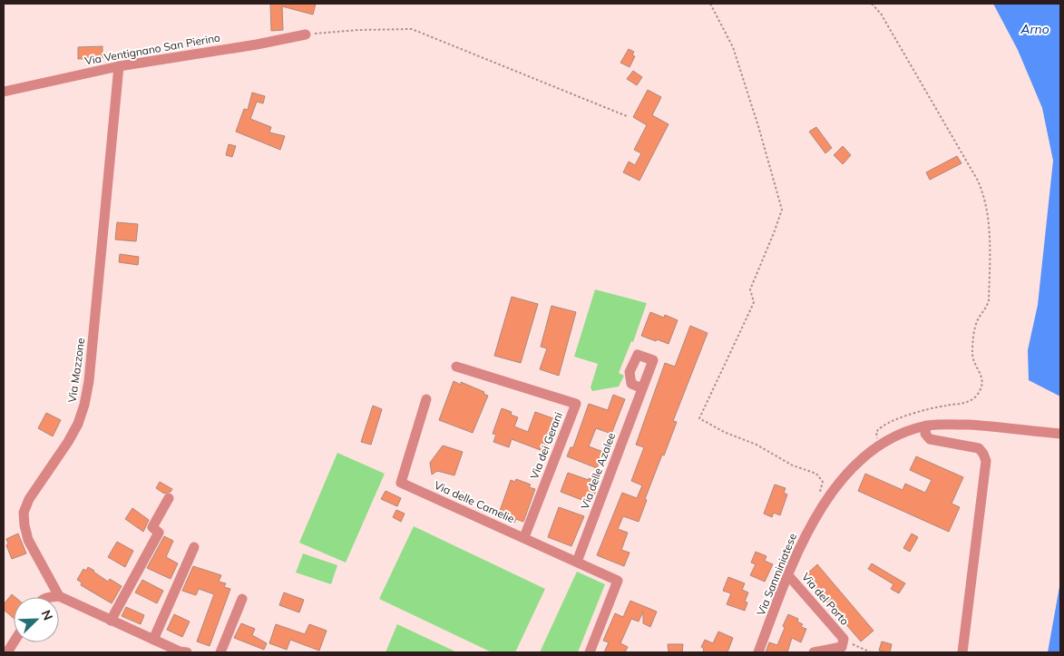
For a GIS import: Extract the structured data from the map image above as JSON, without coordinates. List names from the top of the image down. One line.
{"streets":{"street":["Via Ventignano San Pierino","Via Mazzone","Via dei Gerani","Via delle Azalee","Via delle Camelie","Via Sanminiatese","Via del Porto"]},"crossings":[["Via Ventignano San Pierino","Via Mazzone"],["Via dei Gerani","Via delle Camelie"],["Via delle Azalee","Via delle Camelie"],["Via Sanminiatese","Via del Porto"]],"water":["Arno"],"north":"top right"}
